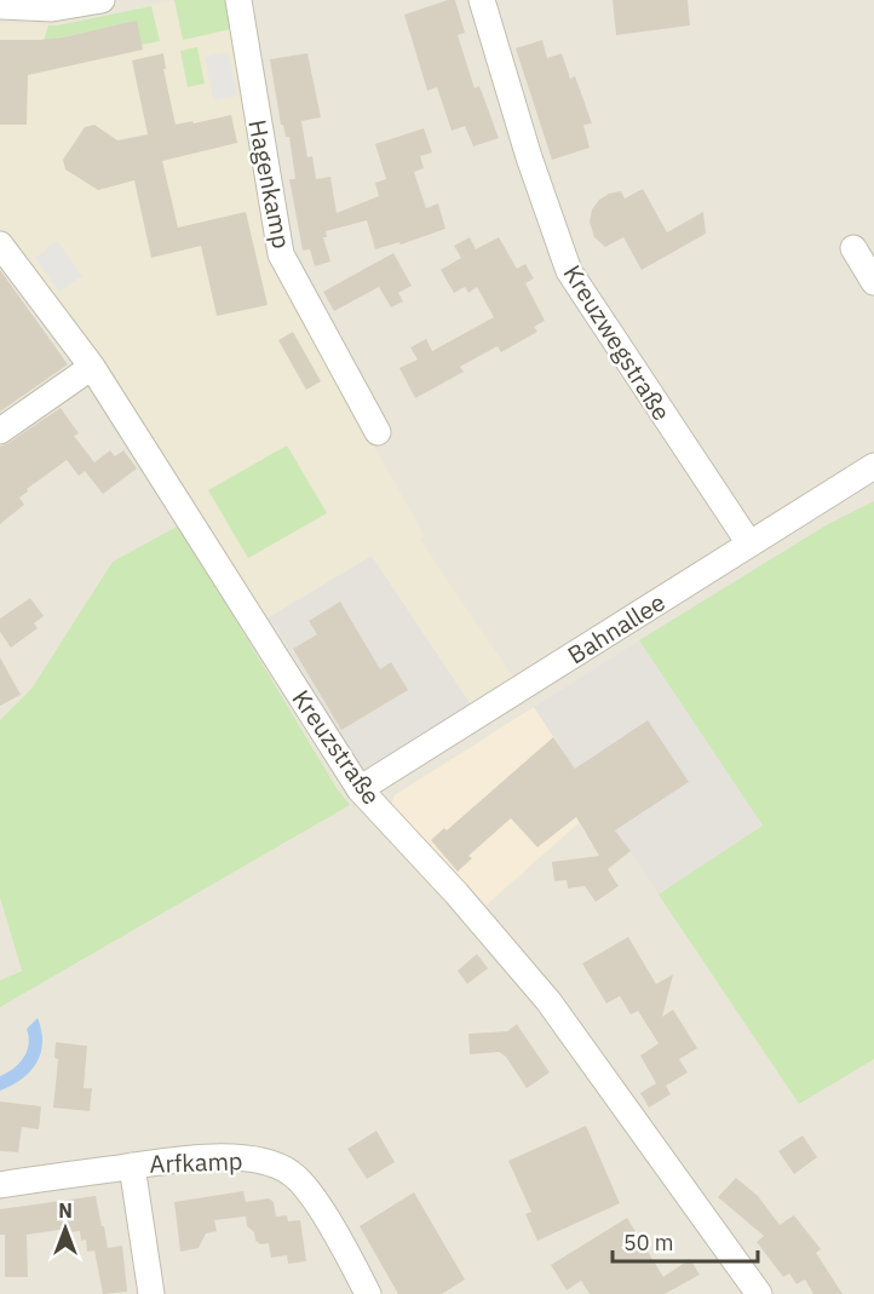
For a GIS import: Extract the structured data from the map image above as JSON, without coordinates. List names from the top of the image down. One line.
{"streets":{"street":["Hagenkamp","Kreuzwegstraße","Bahnallee","Kreuzstraße","Arfkamp"]},"crossings":[["Kreuzwegstraße","Bahnallee"],["Bahnallee","Kreuzstraße"]],"scale_bar":"50 m","north":"top"}
